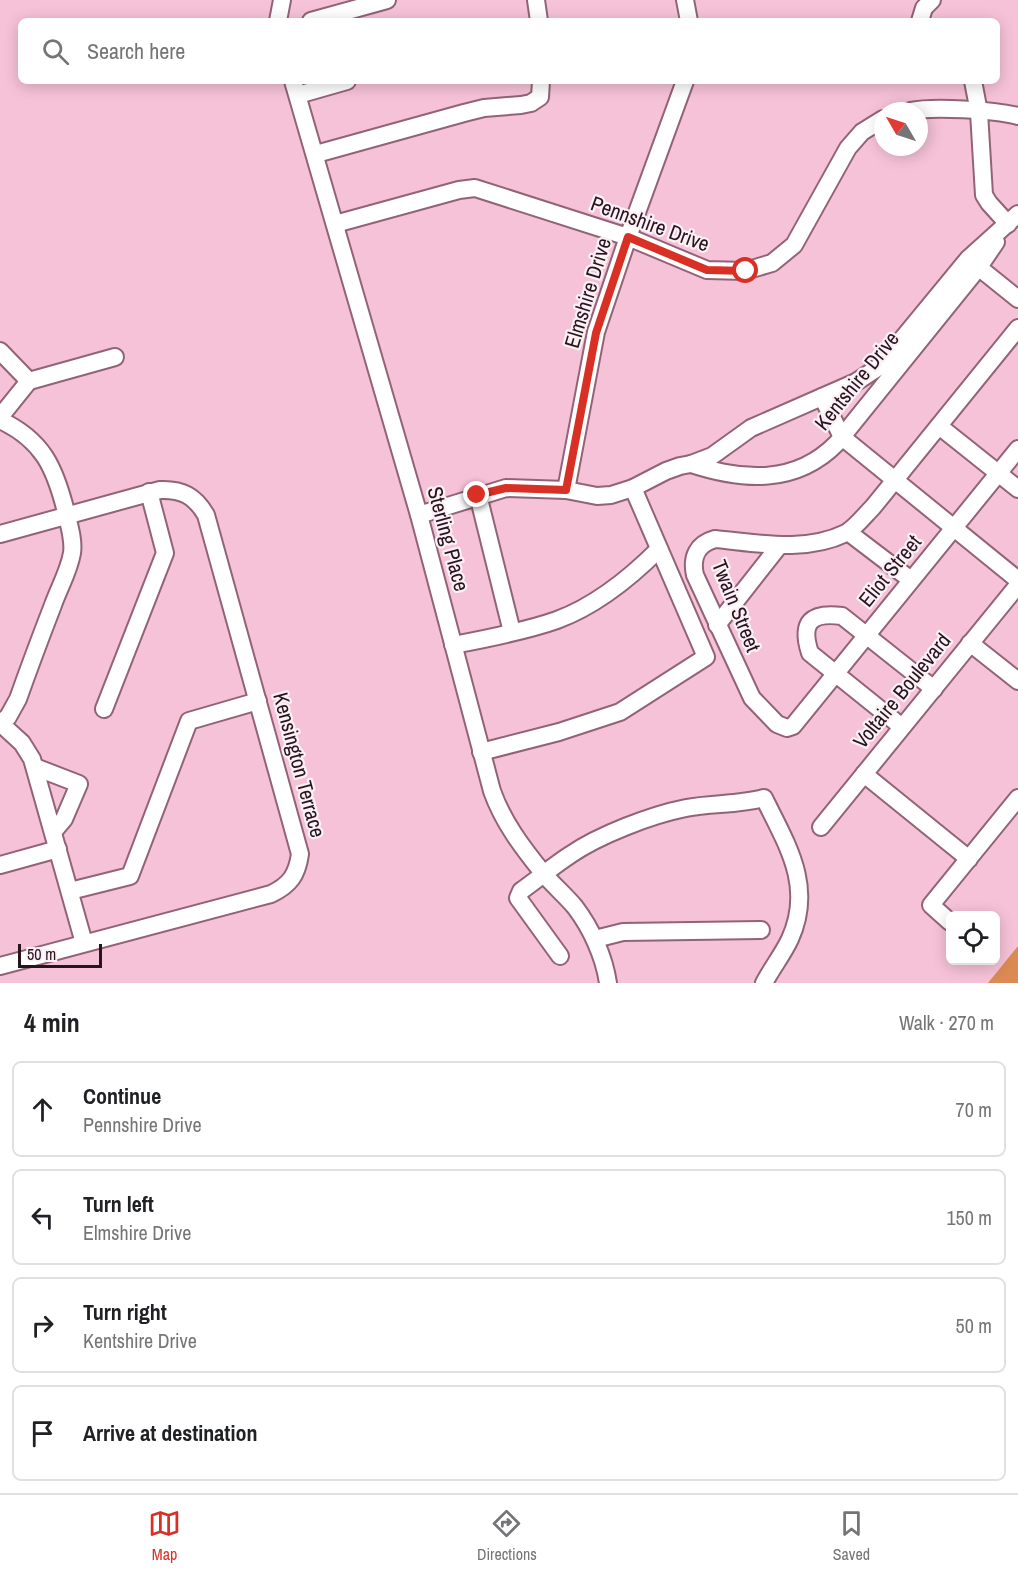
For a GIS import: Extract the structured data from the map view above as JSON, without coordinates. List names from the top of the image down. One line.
{"streets":{"street":["Pennshire Drive","Elmshire Drive","Kentshire Drive","Sterling Place","Eliot Street","Twain Street","Voltaire Boulevard","Kensington Terrace"]},"crossings":[["Pennshire Drive","Elmshire Drive"],["Pennshire Drive","Sterling Place"],["Elmshire Drive","Kentshire Drive"],["Kentshire Drive","Sterling Place"],["Eliot Street","Twain Street"]],"scale_bar":"50 m","north":"top left","page":{"search":"Search here","scale":"50 m","heading":["4 min","Walk · 270 m"],"list":[["Continue","Pennshire Drive","70 m"],["Turn left","Elmshire Drive","150 m"],["Turn right","Kentshire Drive","50 m"],"Arrive at destination"],"nav":["Map","Directions","Saved"]}}
